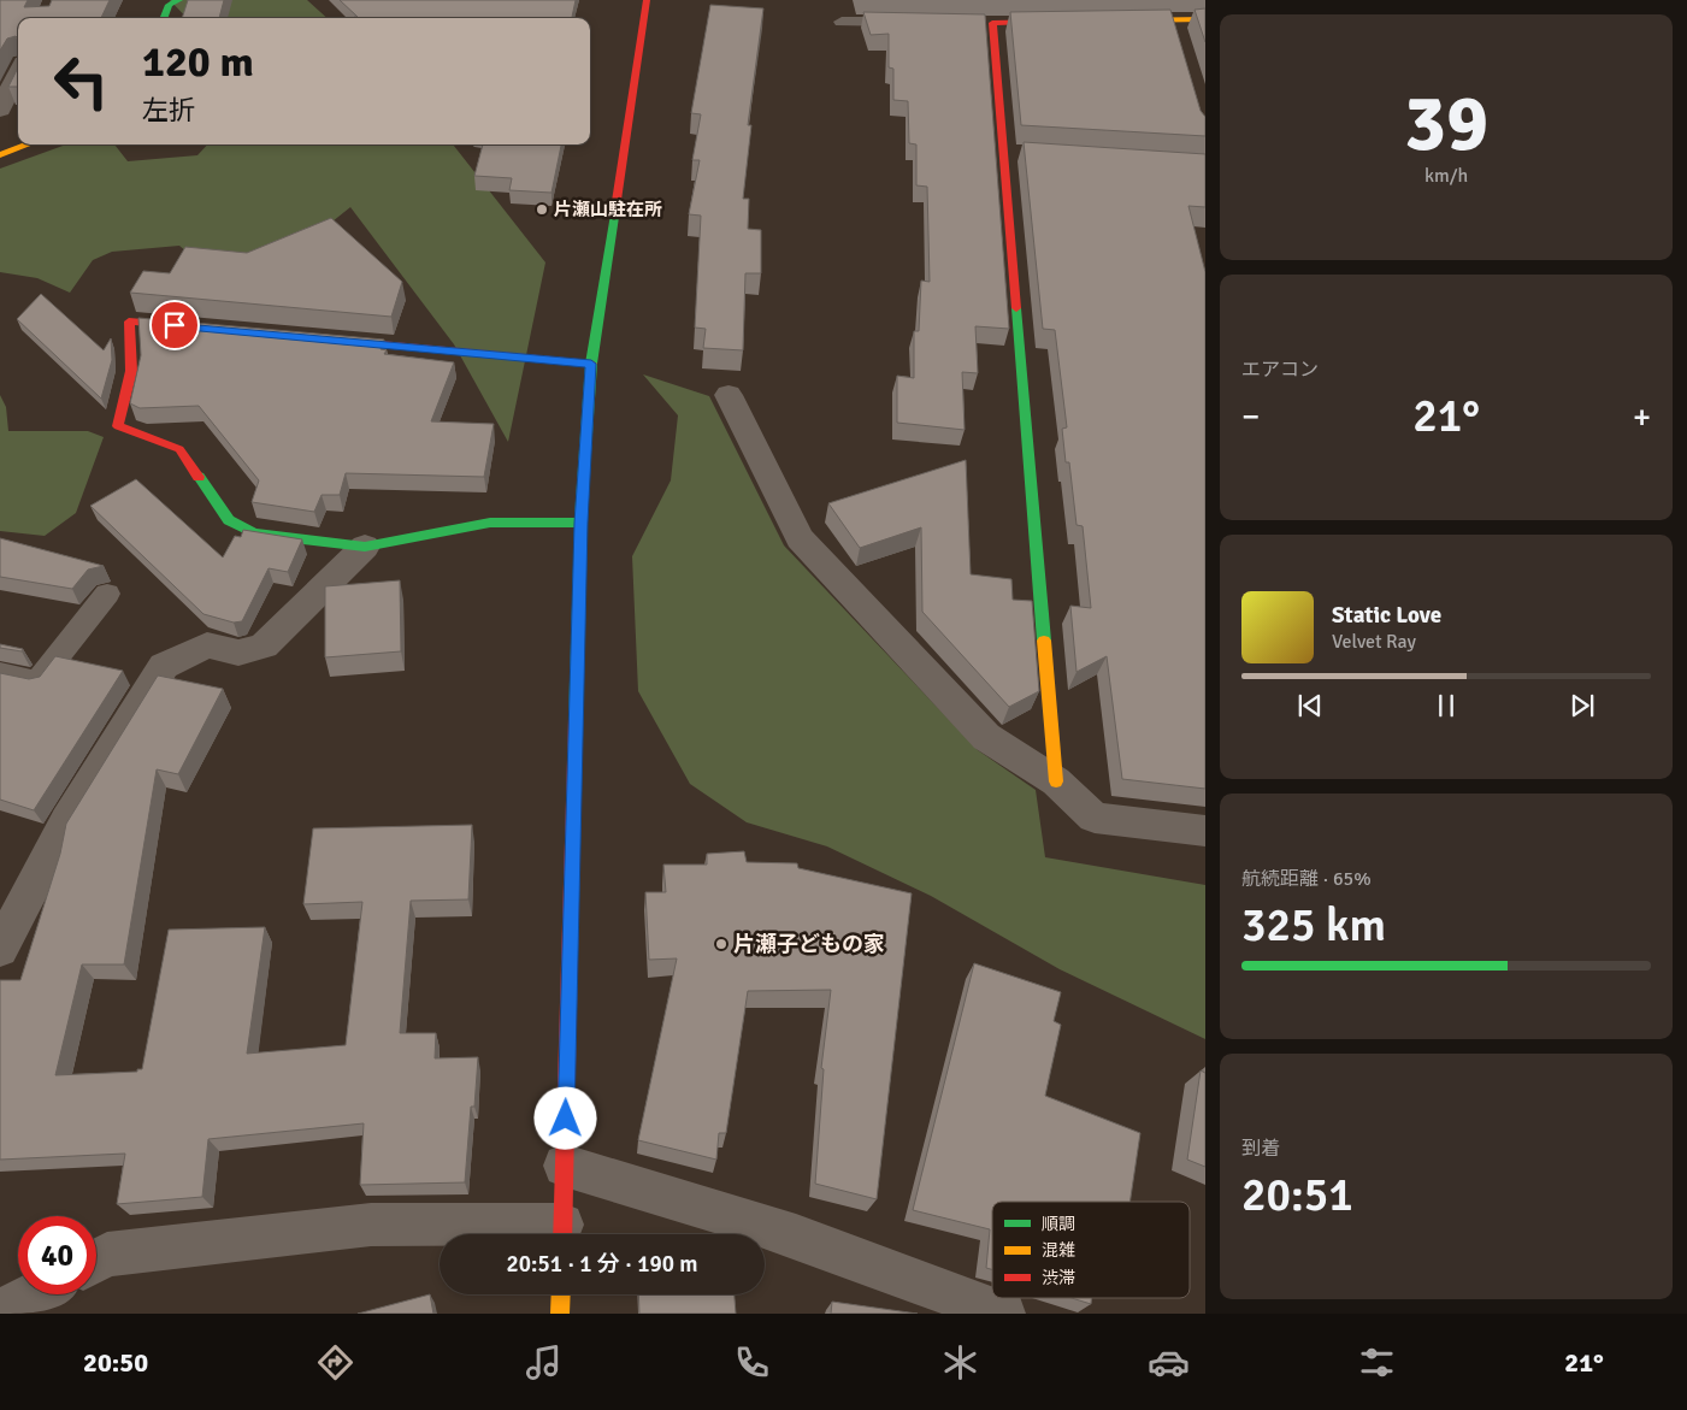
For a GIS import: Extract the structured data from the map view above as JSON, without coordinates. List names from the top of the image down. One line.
{"places":["片瀬山駐在所","片瀬子どもの家"],"legend":["順調","混雑","渋滞"],"page":{"tile":[["39","km/h"],"エアコン",["航続距離 · 65%","325 km"],["到着","20:51"]],"turn":["120 m","左折"],"heat":["−","21°","+"],"song":["Static Love","Velvet Ray"],"limit":"40","trip":"20:51 · 1 分 · 190 m","tabs":["20:50","21°"]}}
